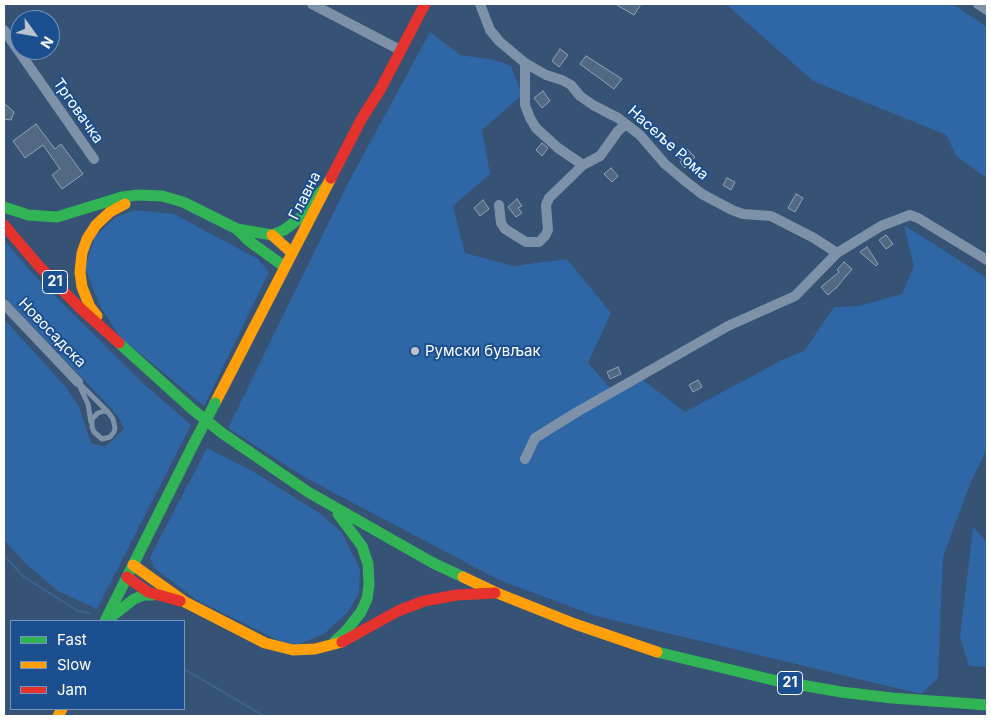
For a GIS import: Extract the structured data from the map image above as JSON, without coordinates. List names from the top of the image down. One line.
{"streets":{"main road":["Главна","21"],"street":["Трговачка","Насеље Рома","Новосадска"]},"places":["Румски бувљак"],"legend":["Fast","Slow","Jam"],"north":"bottom right"}
